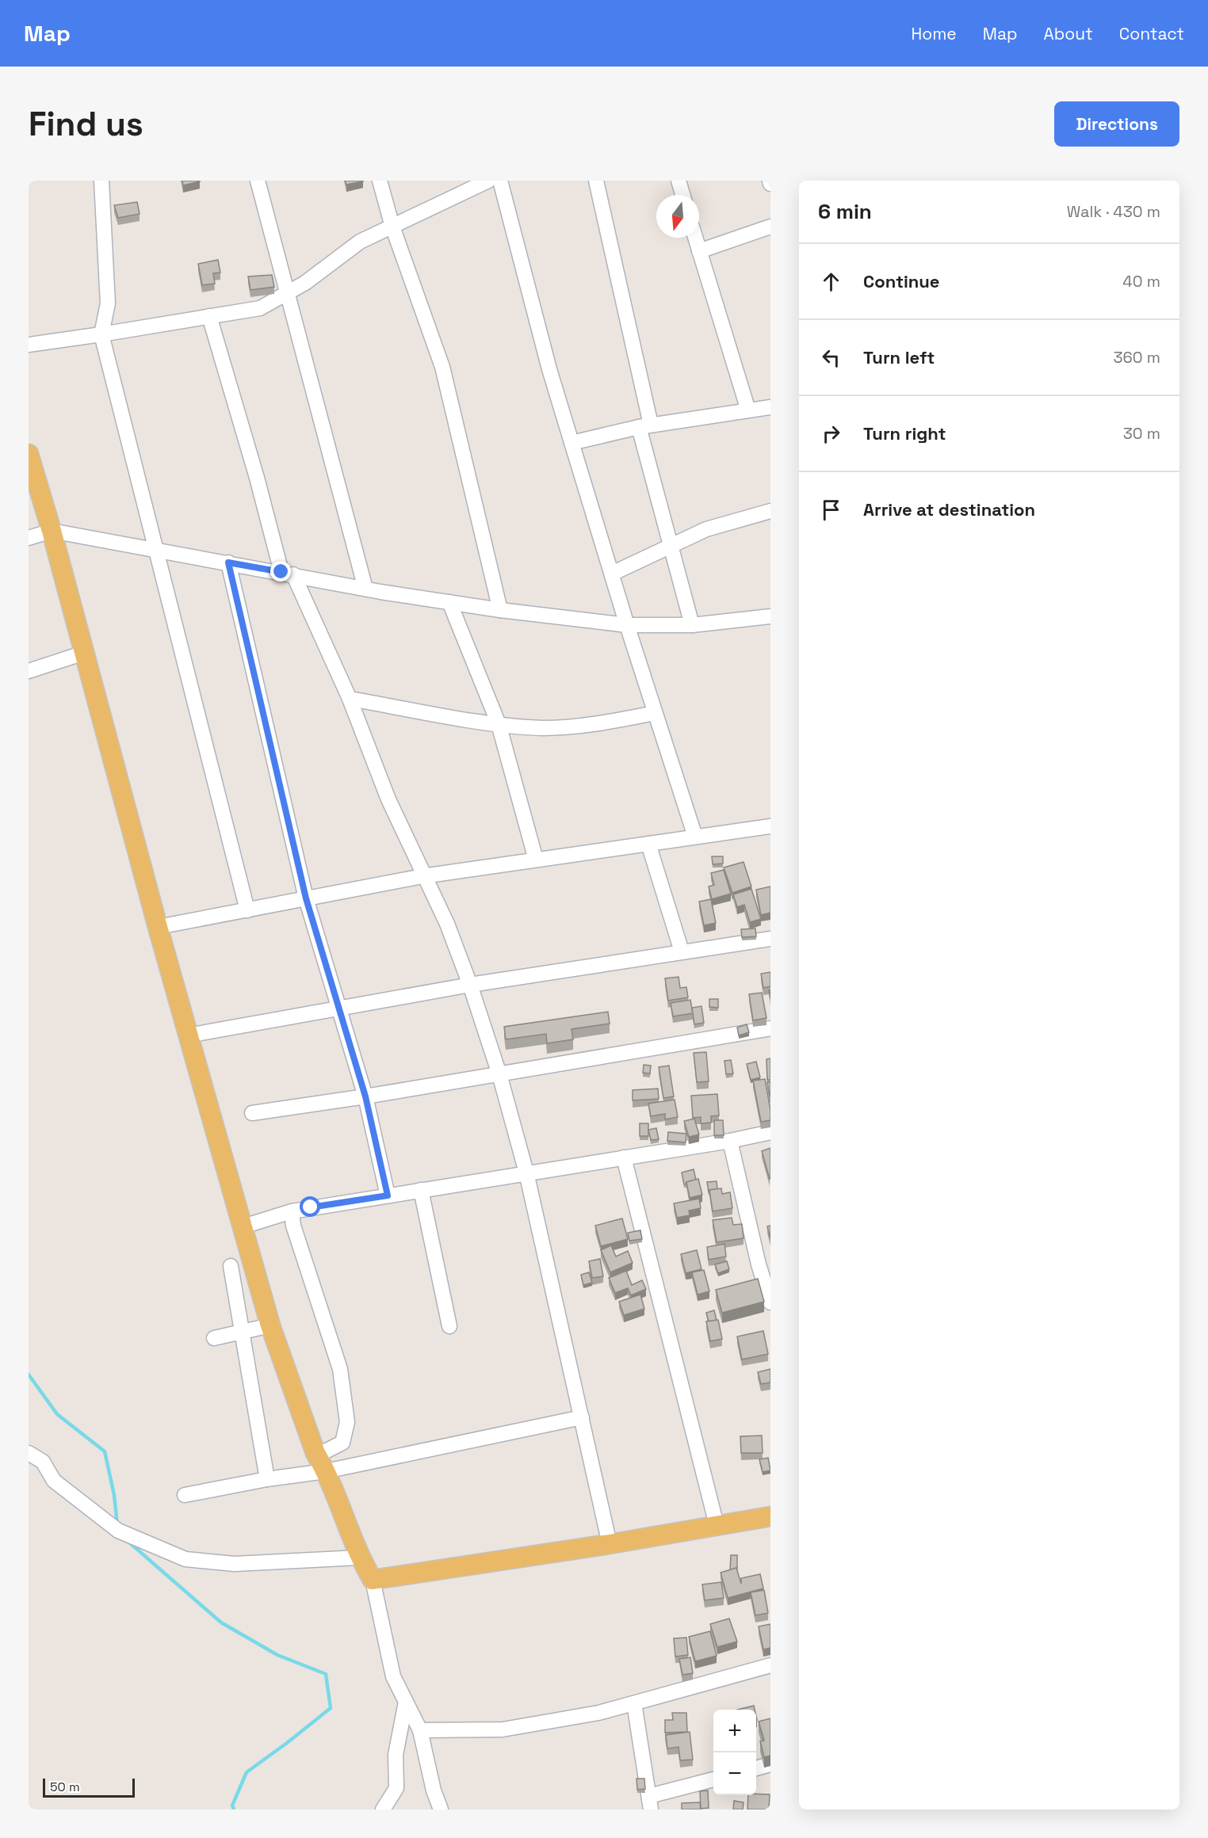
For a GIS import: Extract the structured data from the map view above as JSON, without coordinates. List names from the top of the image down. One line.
{"scale_bar":"50 m","north":"bottom","page":{"header":"Map","nav":["Home","Map","About","Contact"],"buttons":"Directions","title":"Find us","heading":["6 min","Walk · 430 m"],"list":[["Continue","40 m"],["Turn left","360 m"],["Turn right","30 m"],"Arrive at destination"],"map_buttons":["+","−"],"scale":"50 m"}}
